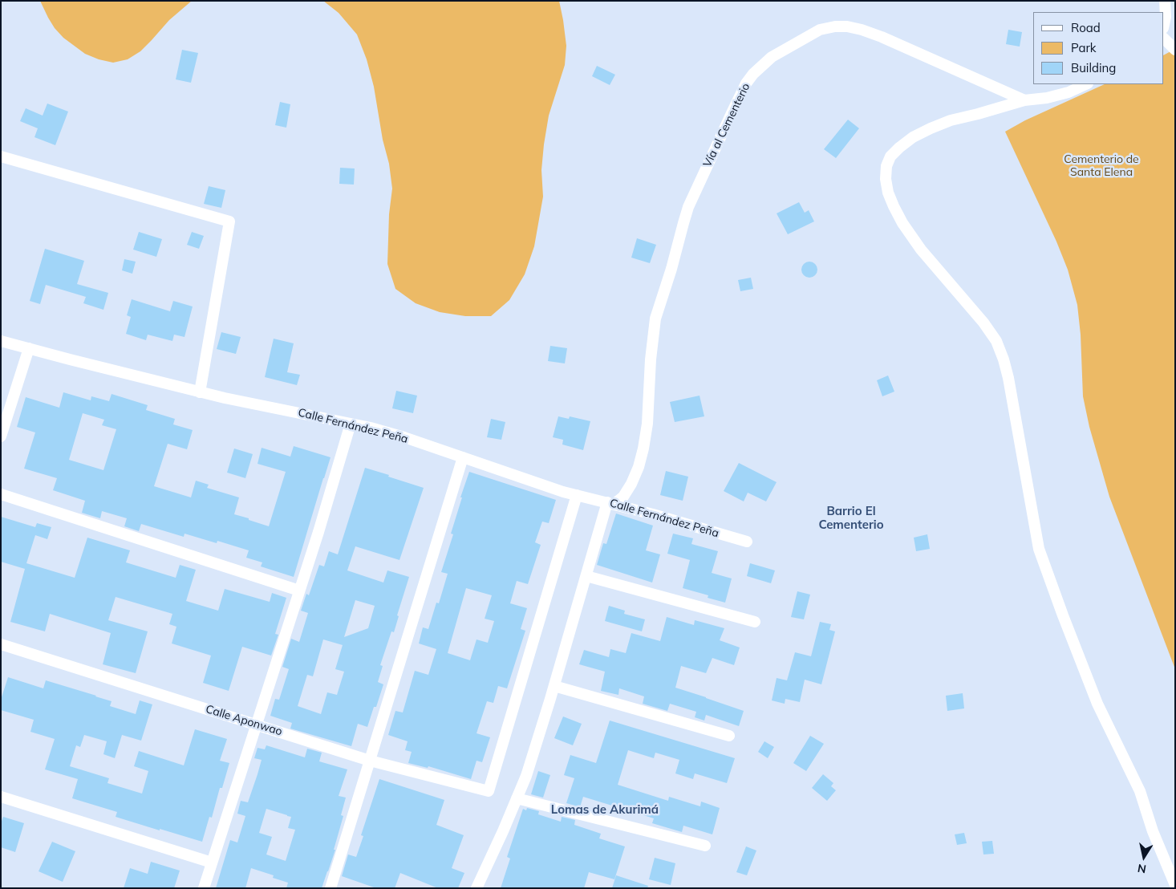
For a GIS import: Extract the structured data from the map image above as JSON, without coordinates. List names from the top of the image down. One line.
{"streets":{"street":["Vía al Cementerio","Calle Fernández Peña","Calle Aponwao"]},"crossings":[["Vía al Cementerio","Calle Fernández Peña"],["Calle Fernández Peña","Calle Aponwao"]],"districts":["Barrio El Cementerio","Lomas de Akurimá"],"parks":["Cementerio de Santa Elena"],"legend":["Road","Park","Building"],"north":"bottom"}
